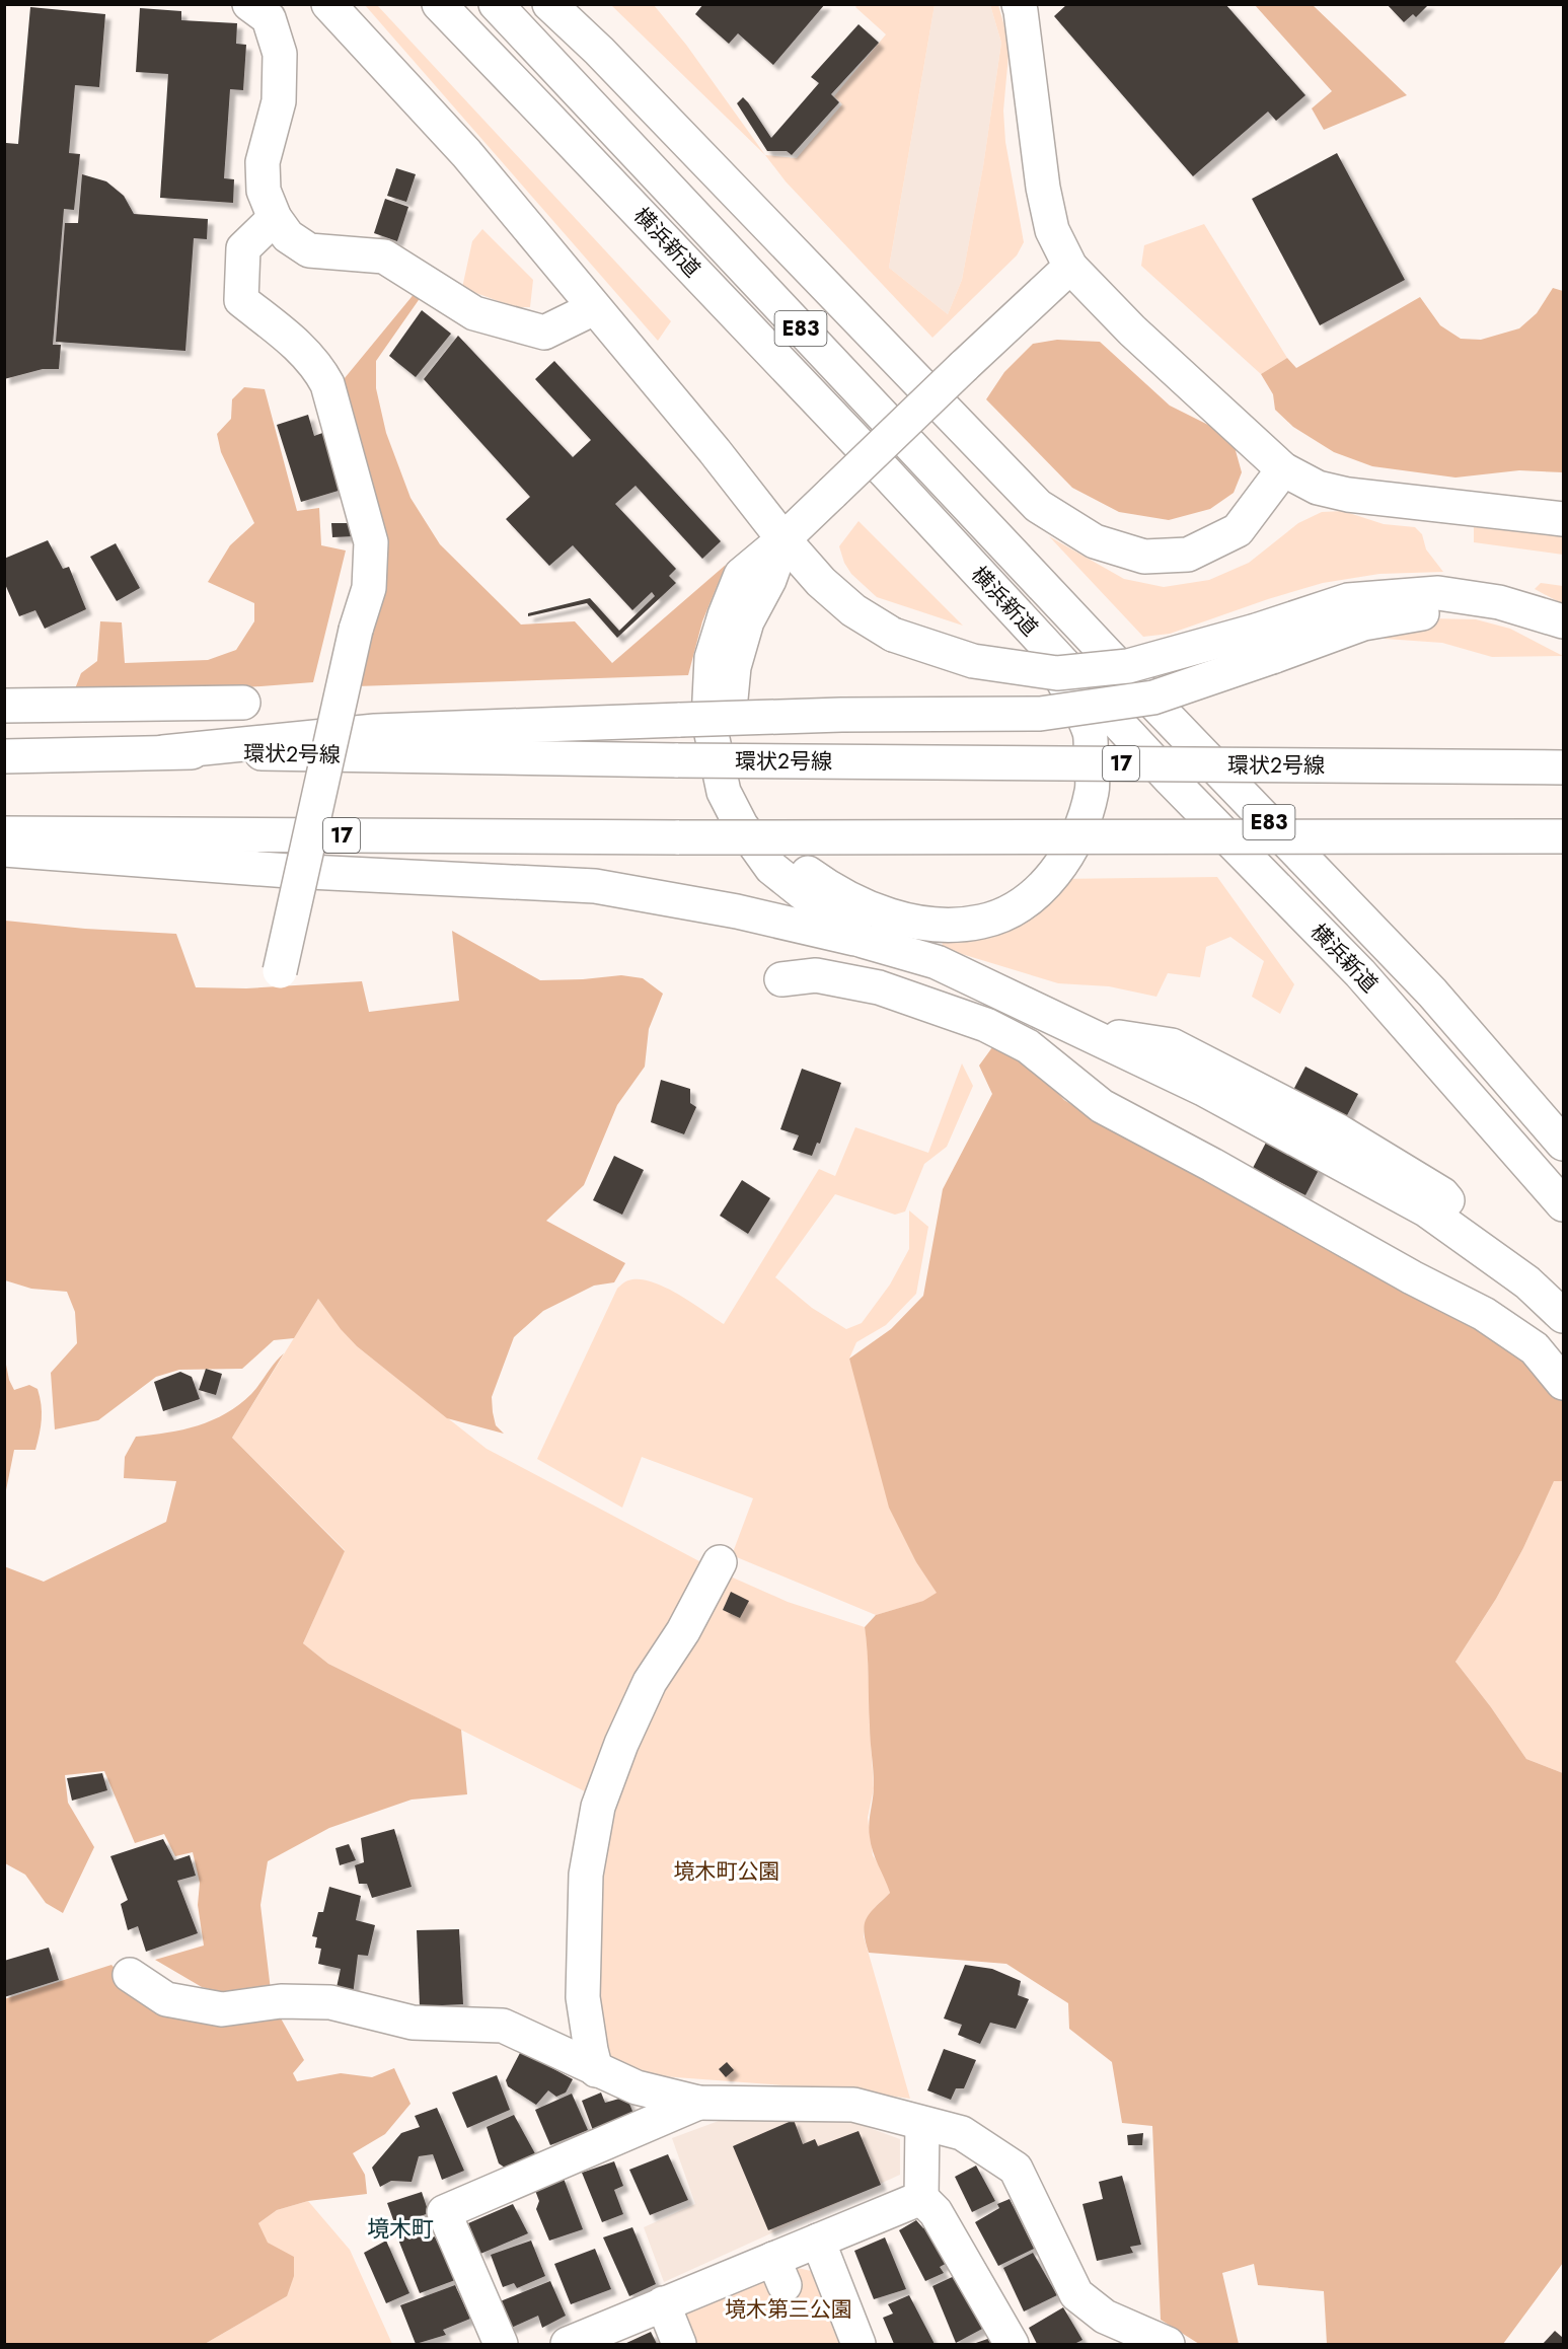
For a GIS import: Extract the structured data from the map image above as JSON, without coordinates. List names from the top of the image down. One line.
{"streets":{"main road":["横浜新道","E83","環状2号線","17"]},"districts":["境木町"],"parks":["境木町公園","境木第三公園"]}
